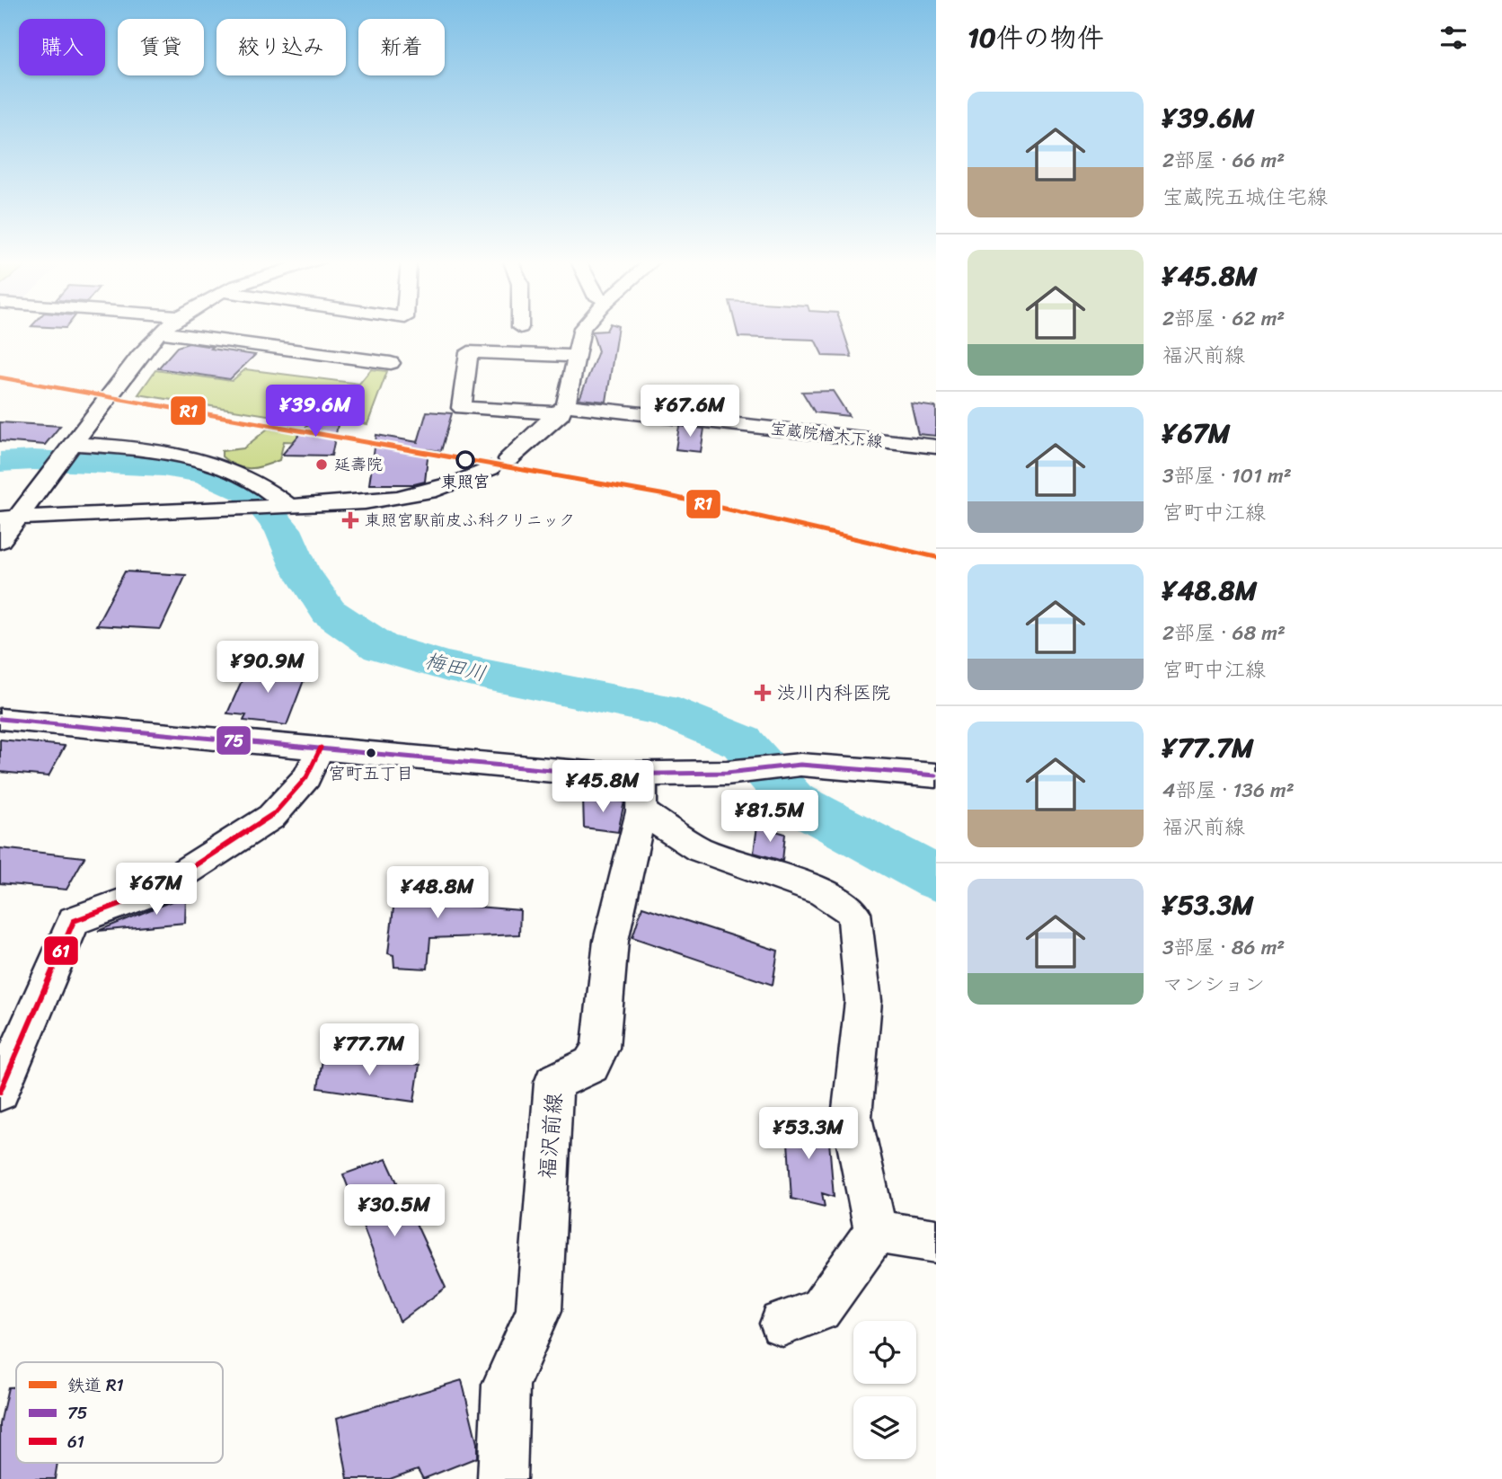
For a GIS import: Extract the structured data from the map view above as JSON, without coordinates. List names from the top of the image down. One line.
{"streets":{"street":["宝蔵院楢木下線","福沢前線"]},"water":["梅田川"],"places":{"other":["東照宮","延壽院","宮町五丁目"],"health":["東照宮駅前皮ふ科クリニック","渋川内科医院"]},"lines":["rail line R1","transit line 75","transit line 61"],"legend":["鉄道 R1","75","61"],"page":{"heading":"10件の物件","chip":["購入","賃貸","絞り込み","新着"],"list":[{"name":"¥39.6M","note":"2部屋 · 66 m² · 宝蔵院五城住宅線"},{"name":"¥45.8M","note":"2部屋 · 62 m² · 福沢前線"},{"name":"¥67M","note":"3部屋 · 101 m² · 宮町中江線"},{"name":"¥48.8M","note":"2部屋 · 68 m² · 宮町中江線"},{"name":"¥77.7M","note":"4部屋 · 136 m² · 福沢前線"},{"name":"¥53.3M","note":"3部屋 · 86 m² · マンション"}],"price":["¥39.6M","¥67.6M","¥90.9M","¥45.8M","¥81.5M","¥67M","¥48.8M","¥77.7M","¥53.3M","¥30.5M"]}}
